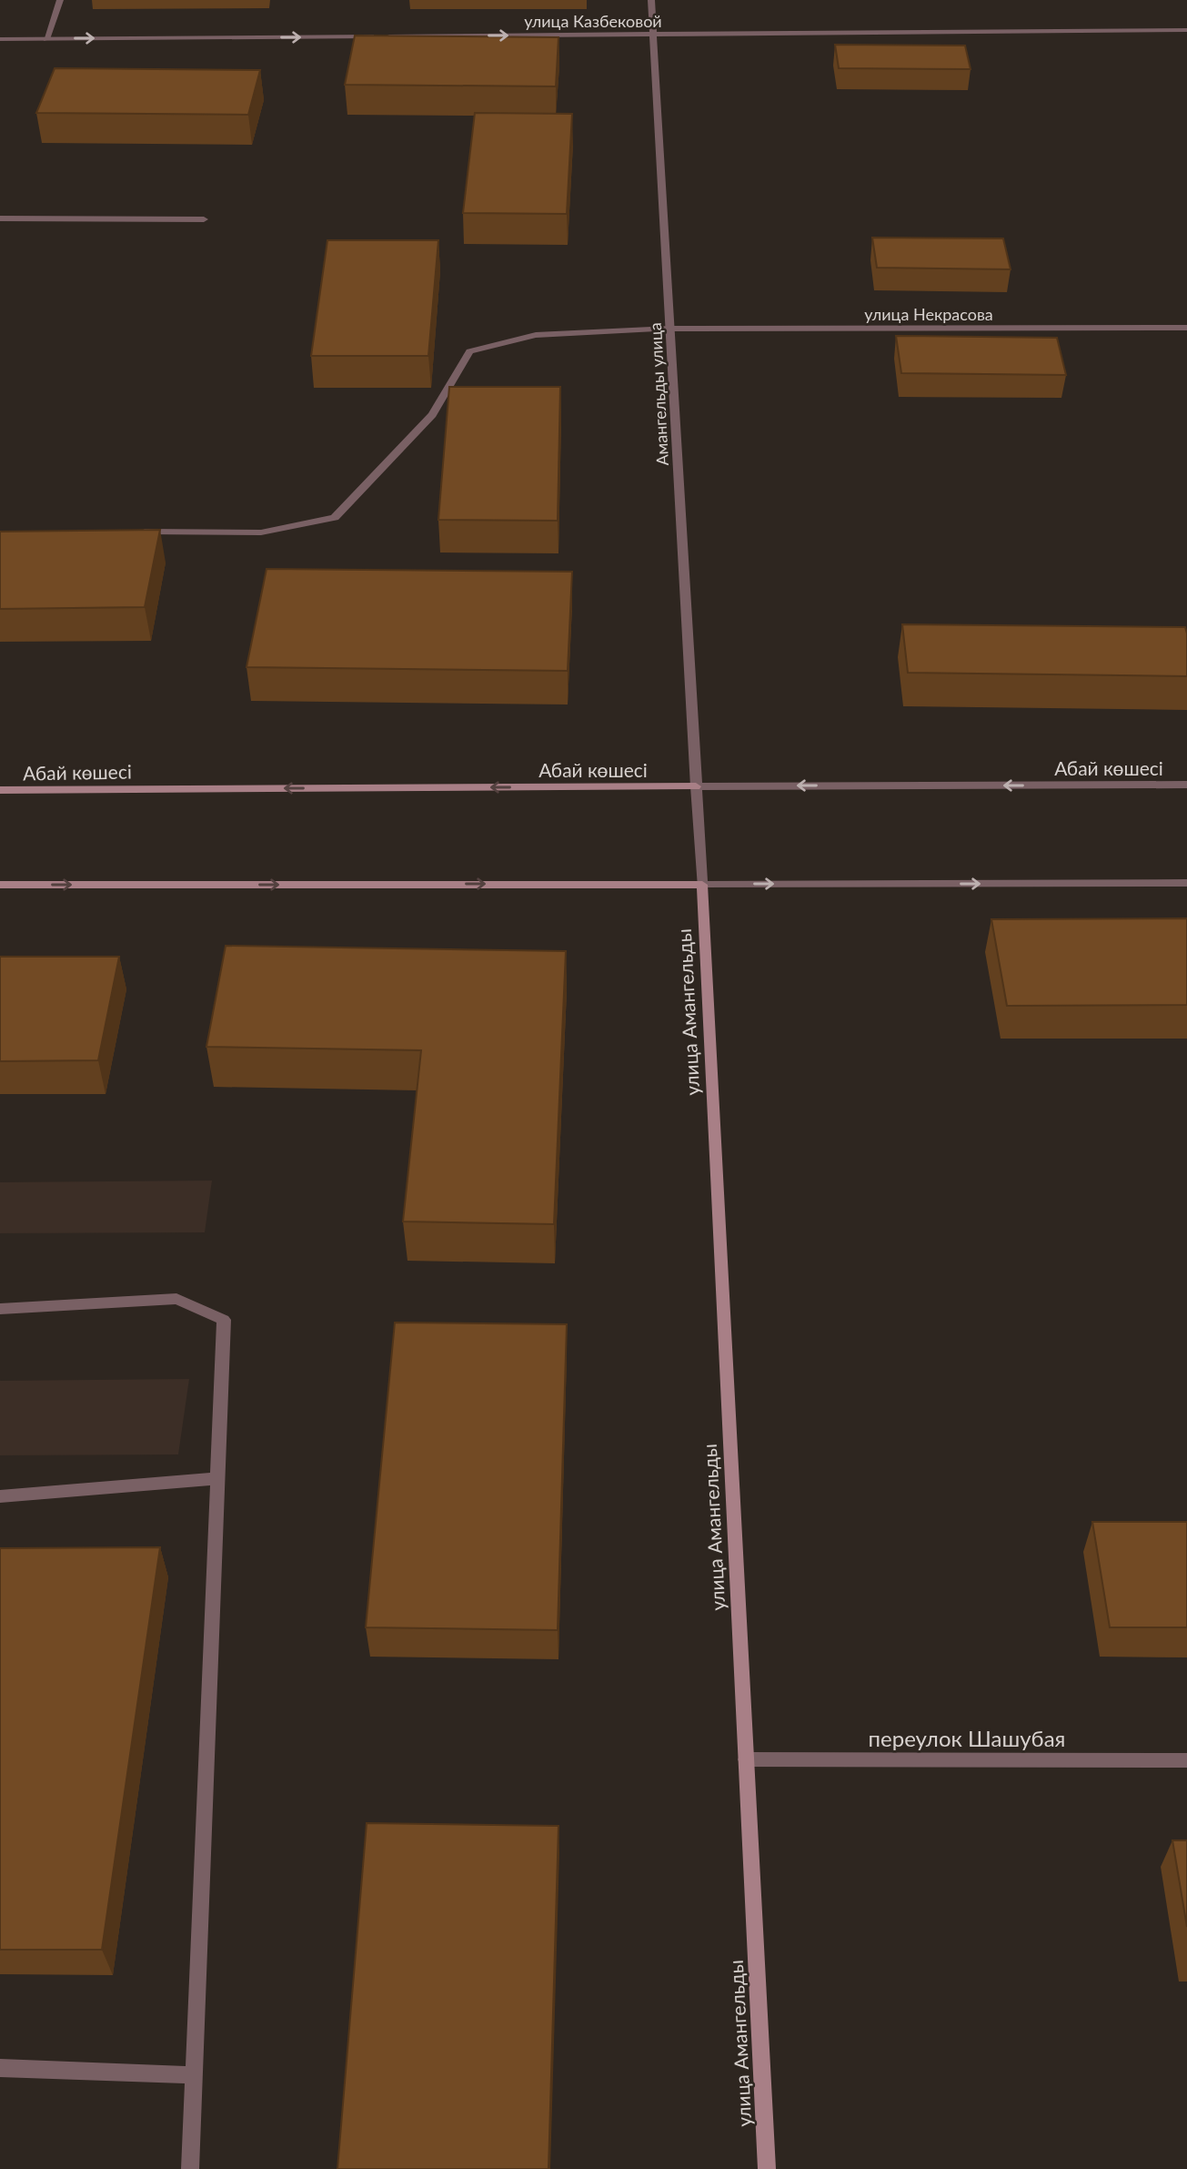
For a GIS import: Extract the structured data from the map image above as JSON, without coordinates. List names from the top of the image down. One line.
{"streets":{"main road":["Абай көшесі","улица Амангельды"],"street":["улица Казбековой","улица Некрасова","Амангельды улица","переулок Шашубая"]},"crossings":[["улица Казбековой","Амангельды улица"],["улица Некрасова","Амангельды улица"],["Амангельды улица","Абай көшесі"],["Амангельды улица","улица Амангельды"],["улица Амангельды","переулок Шашубая"]],"one_way":["улица Казбековой"]}
